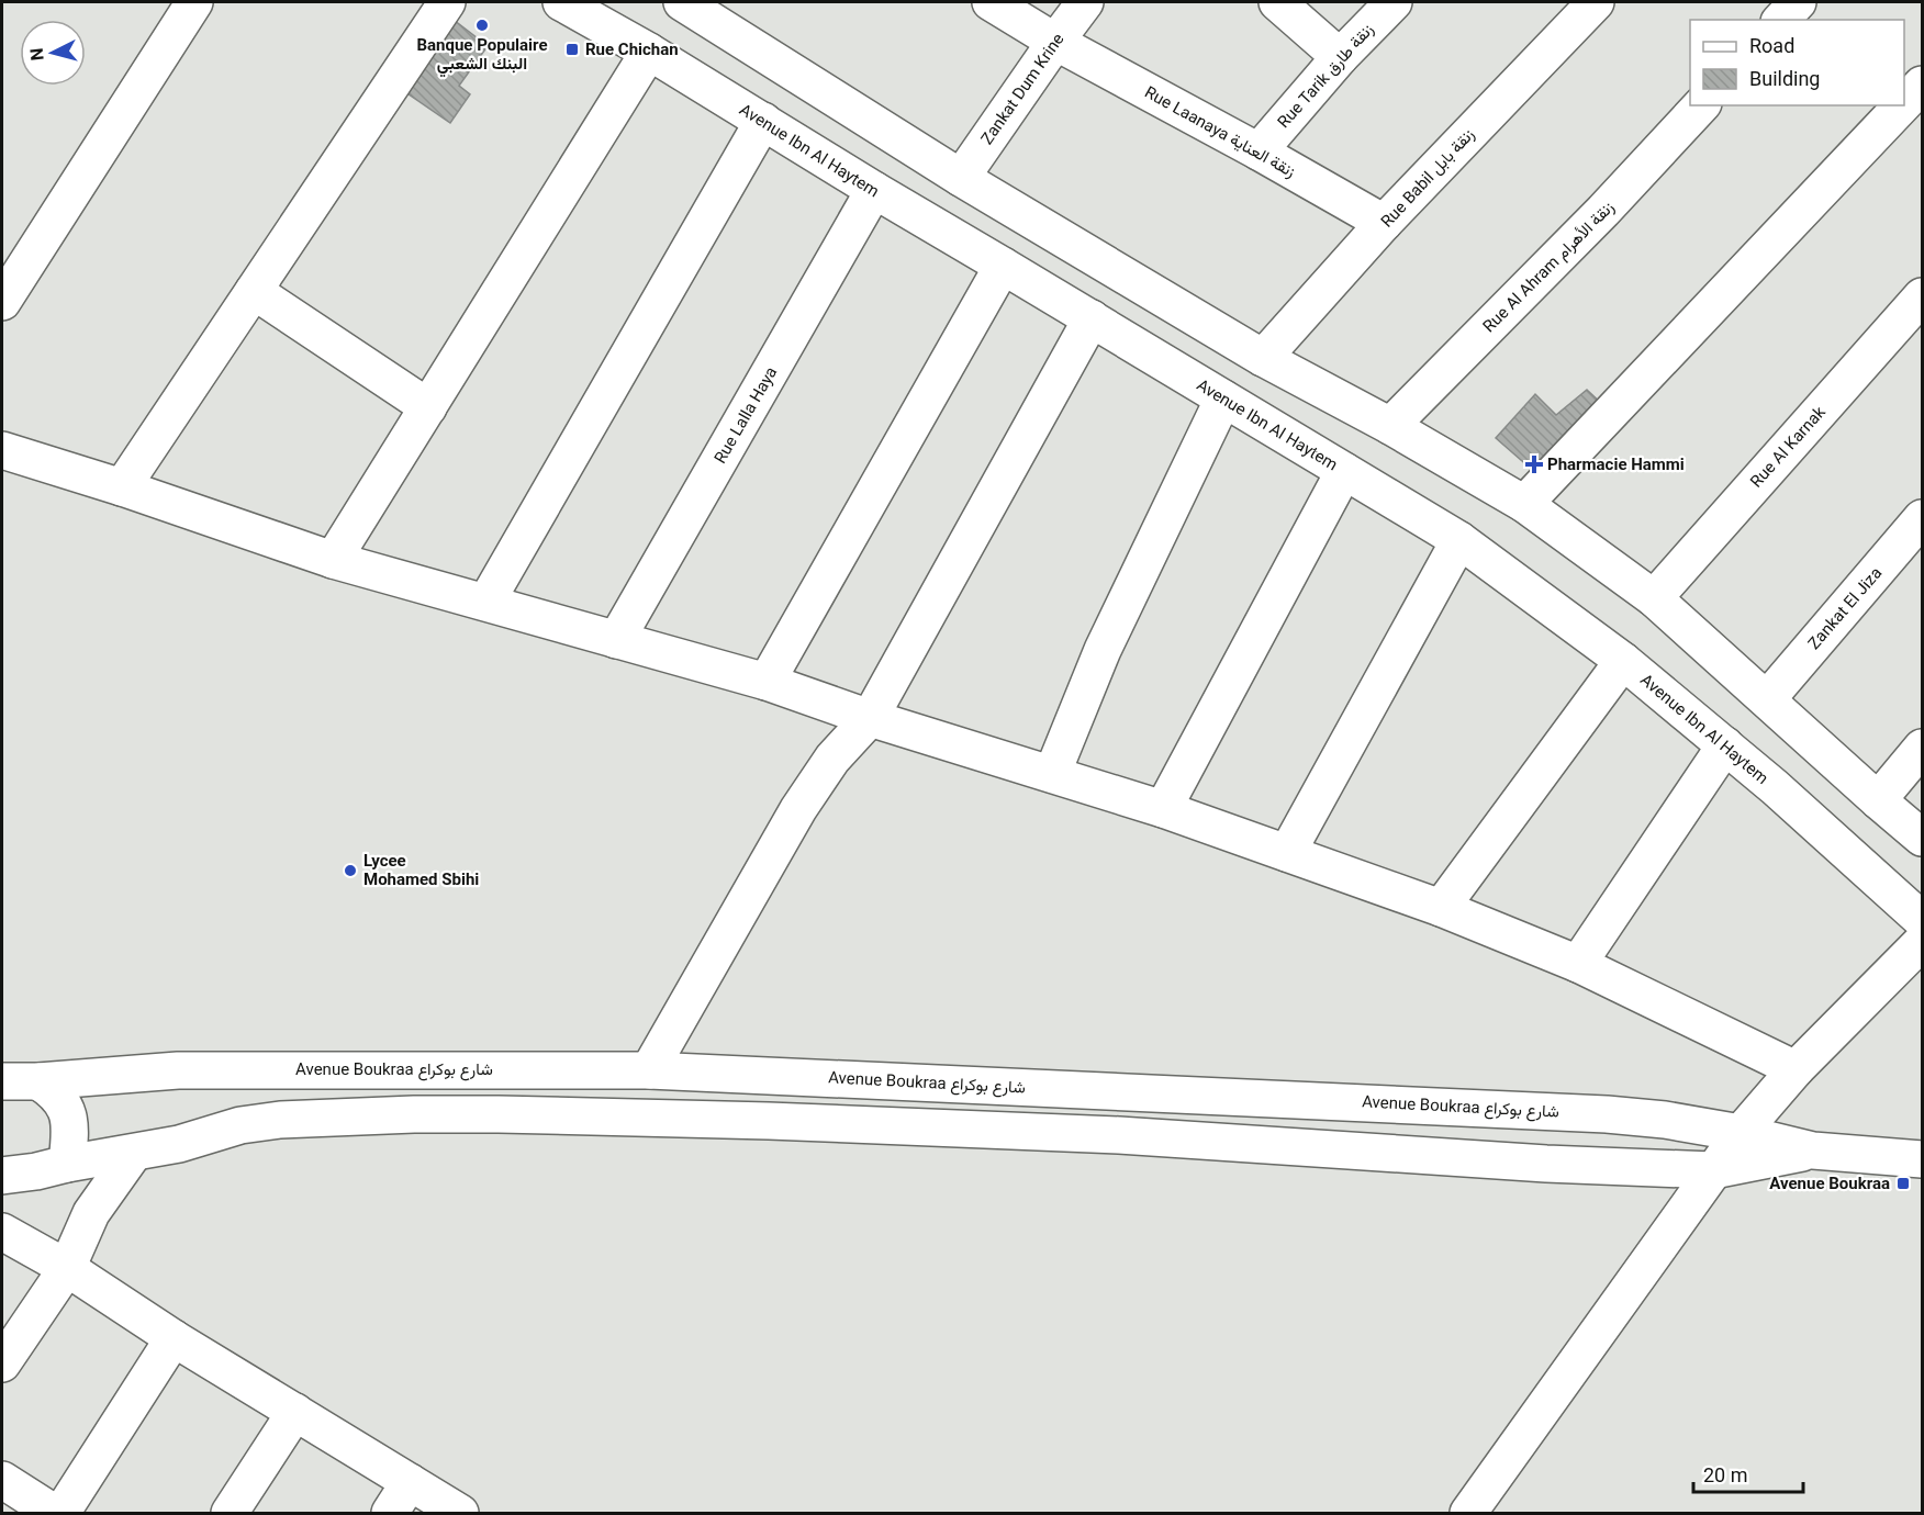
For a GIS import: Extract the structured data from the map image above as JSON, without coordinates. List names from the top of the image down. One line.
{"streets":{"street":["Rue Tarik زنقة طارق","Zankat Dum Krine","Rue Laanaya زنقة العناية","Avenue Ibn Al Haytem","Rue Babil زنقة بابل","Rue Al Ahram زنقة الأهرام","Rue Lalla Haya","Rue Al Karnak","Zankat El Jiza","Avenue Boukraa شارع بوكراع"]},"crossings":[["Rue Tarik زنقة طارق","Rue Laanaya زنقة العناية"],["Zankat Dum Krine","Rue Laanaya زنقة العناية"],["Rue Laanaya زنقة العناية","Rue Babil زنقة بابل"],["Avenue Ibn Al Haytem","Rue Lalla Haya"]],"places":{"other":["Banque Populaire البنك الشعبي","Lycee Mohamed Sbihi"],"transit":["Rue Chichan","Avenue Boukraa"],"health":["Pharmacie Hammi"]},"legend":["Road","Building"],"scale_bar":"20 m","north":"left"}
